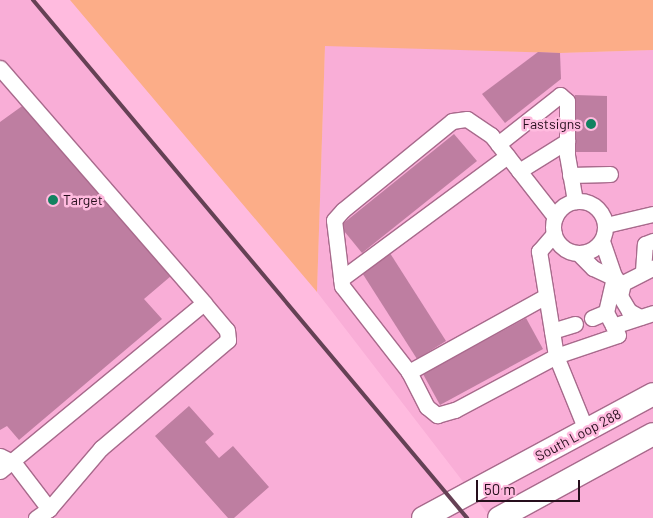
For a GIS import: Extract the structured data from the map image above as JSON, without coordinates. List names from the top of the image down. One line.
{"streets":{"highway":["South Loop 288"]},"places":["Fastsigns","Target"],"scale_bar":"50 m"}
